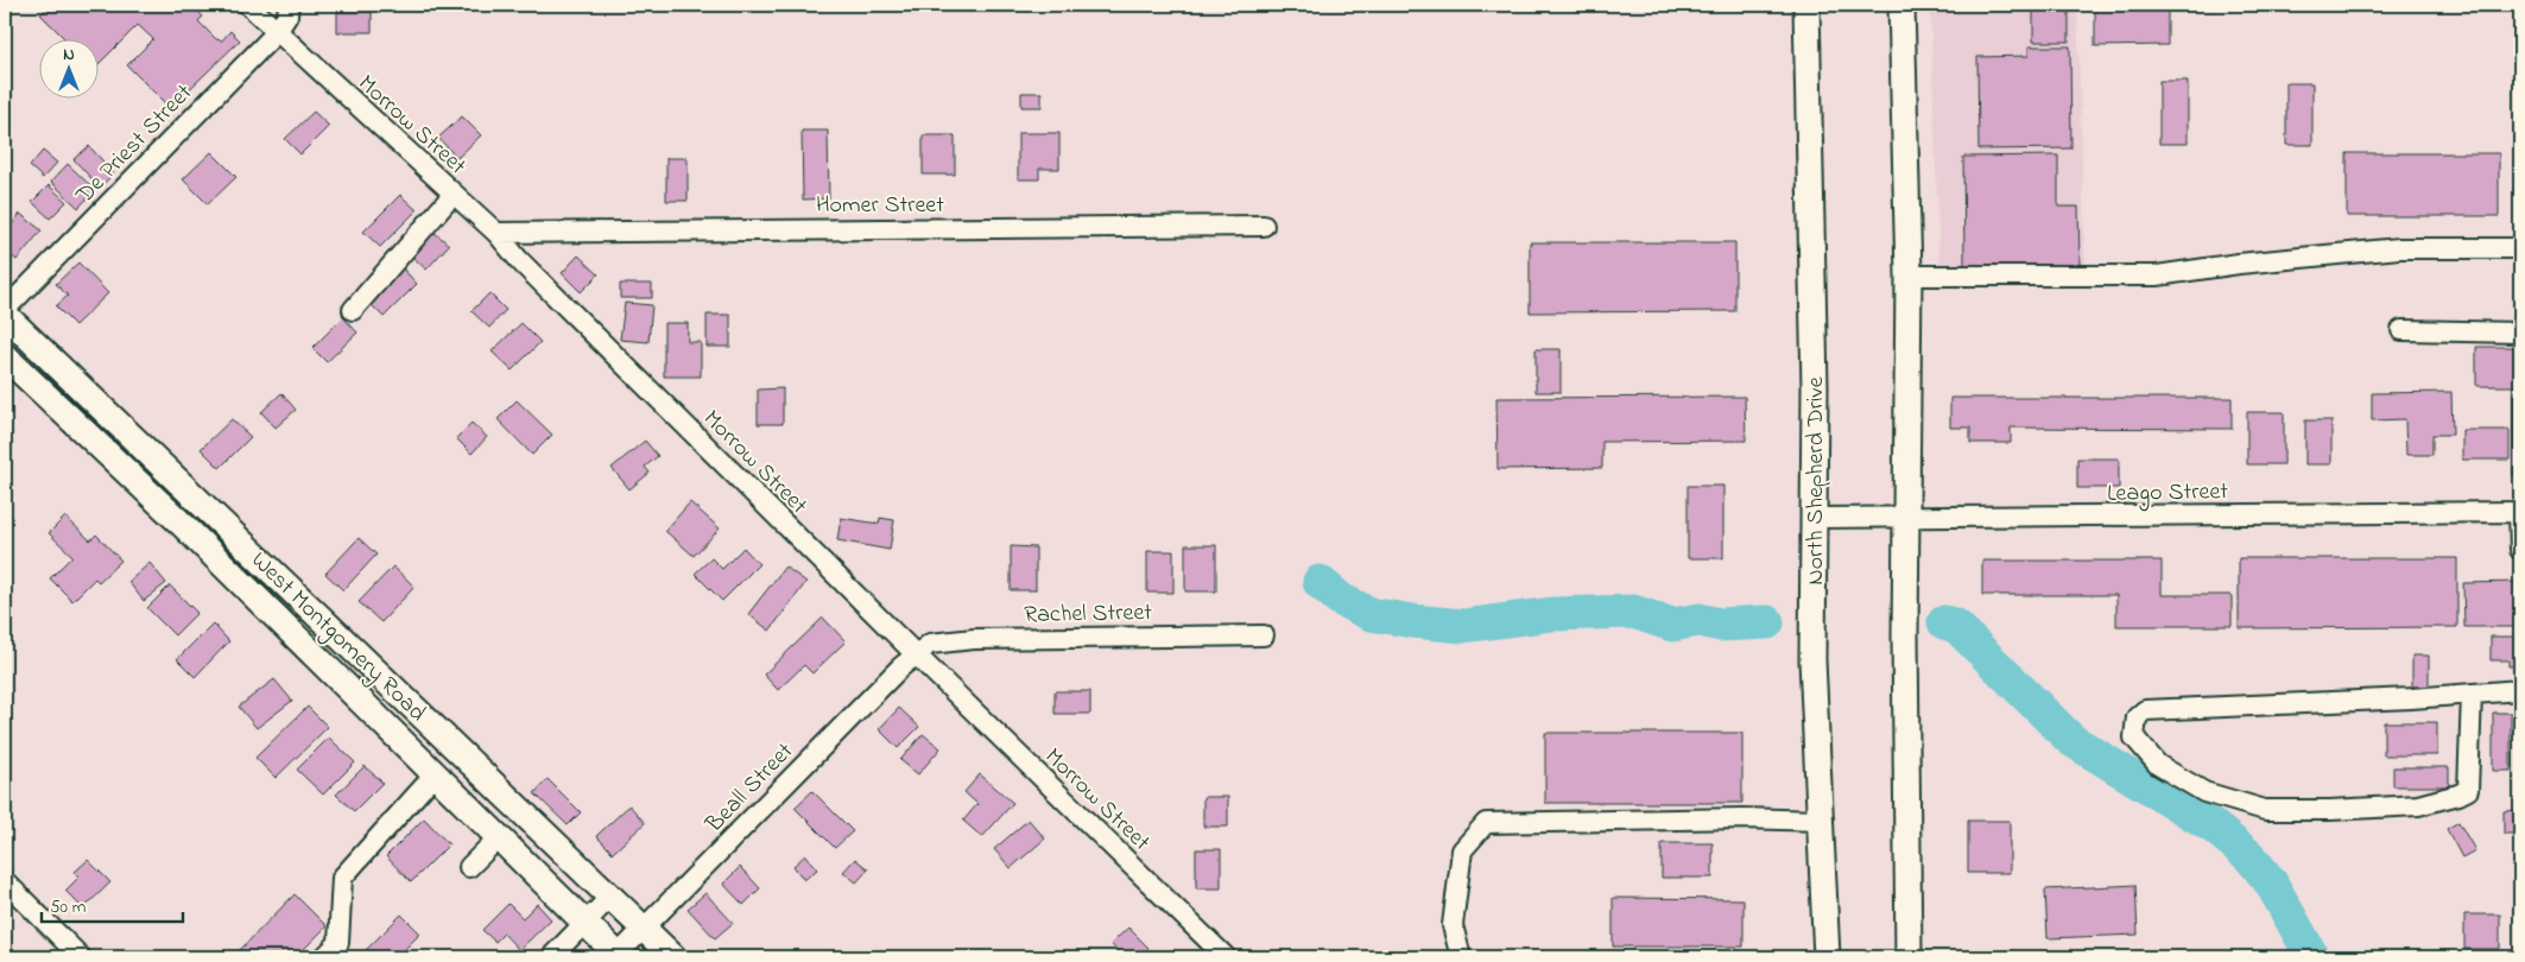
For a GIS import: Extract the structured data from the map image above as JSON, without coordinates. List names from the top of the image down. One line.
{"streets":{"main road":["North Shepherd Drive","West Montgomery Road"],"street":["Morrow Street","De Priest Street","Homer Street","Leago Street","Rachel Street","Beall Street"]},"crossings":[["Morrow Street","De Priest Street"],["Morrow Street","Homer Street"],["Morrow Street","Rachel Street"],["Morrow Street","Beall Street"],["North Shepherd Drive","Leago Street"],["Rachel Street","Beall Street"],["West Montgomery Road","Beall Street"]],"scale_bar":"50 m","north":"top"}
